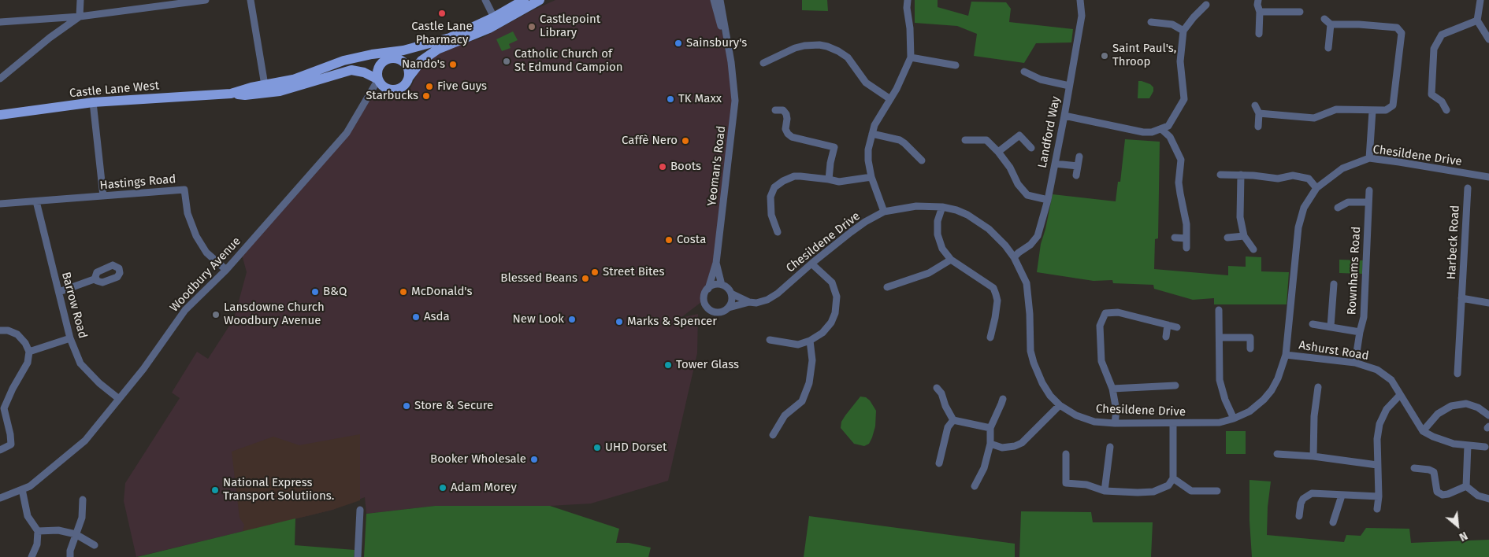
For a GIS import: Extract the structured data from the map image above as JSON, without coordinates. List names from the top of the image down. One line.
{"streets":{"main road":["Castle Lane West"],"street":["Landford Way","Chesildene Drive","Yeoman's Road","Hastings Road","Harbeck Road","Rownhams Road","Woodbury Avenue","Barrow Road","Ashurst Road"]},"crossings":[["Castle Lane West","Woodbury Avenue"],["Landford Way","Chesildene Drive"],["Chesildene Drive","Yeoman's Road"],["Chesildene Drive","Ashurst Road"],["Hastings Road","Woodbury Avenue"],["Hastings Road","Barrow Road"],["Rownhams Road","Ashurst Road"],["Woodbury Avenue","Barrow Road"]],"places":["Castle Lane Pharmacy","Castlepoint Library","Sainsbury's","Saint Paul's, Throop","Catholic Church of St Edmund Campion","Nando's","Five Guys","Starbucks","TK Maxx","Caffè Nero","Boots","Costa","Street Bites","Blessed Beans","B&Q","McDonald's","Lansdowne Church Woodbury Avenue","Asda","New Look","Marks & Spencer","Tower Glass","Store & Secure","UHD Dorset","Booker Wholesale","Adam Morey","National Express Transport Solutiions."],"north":"bottom right"}
